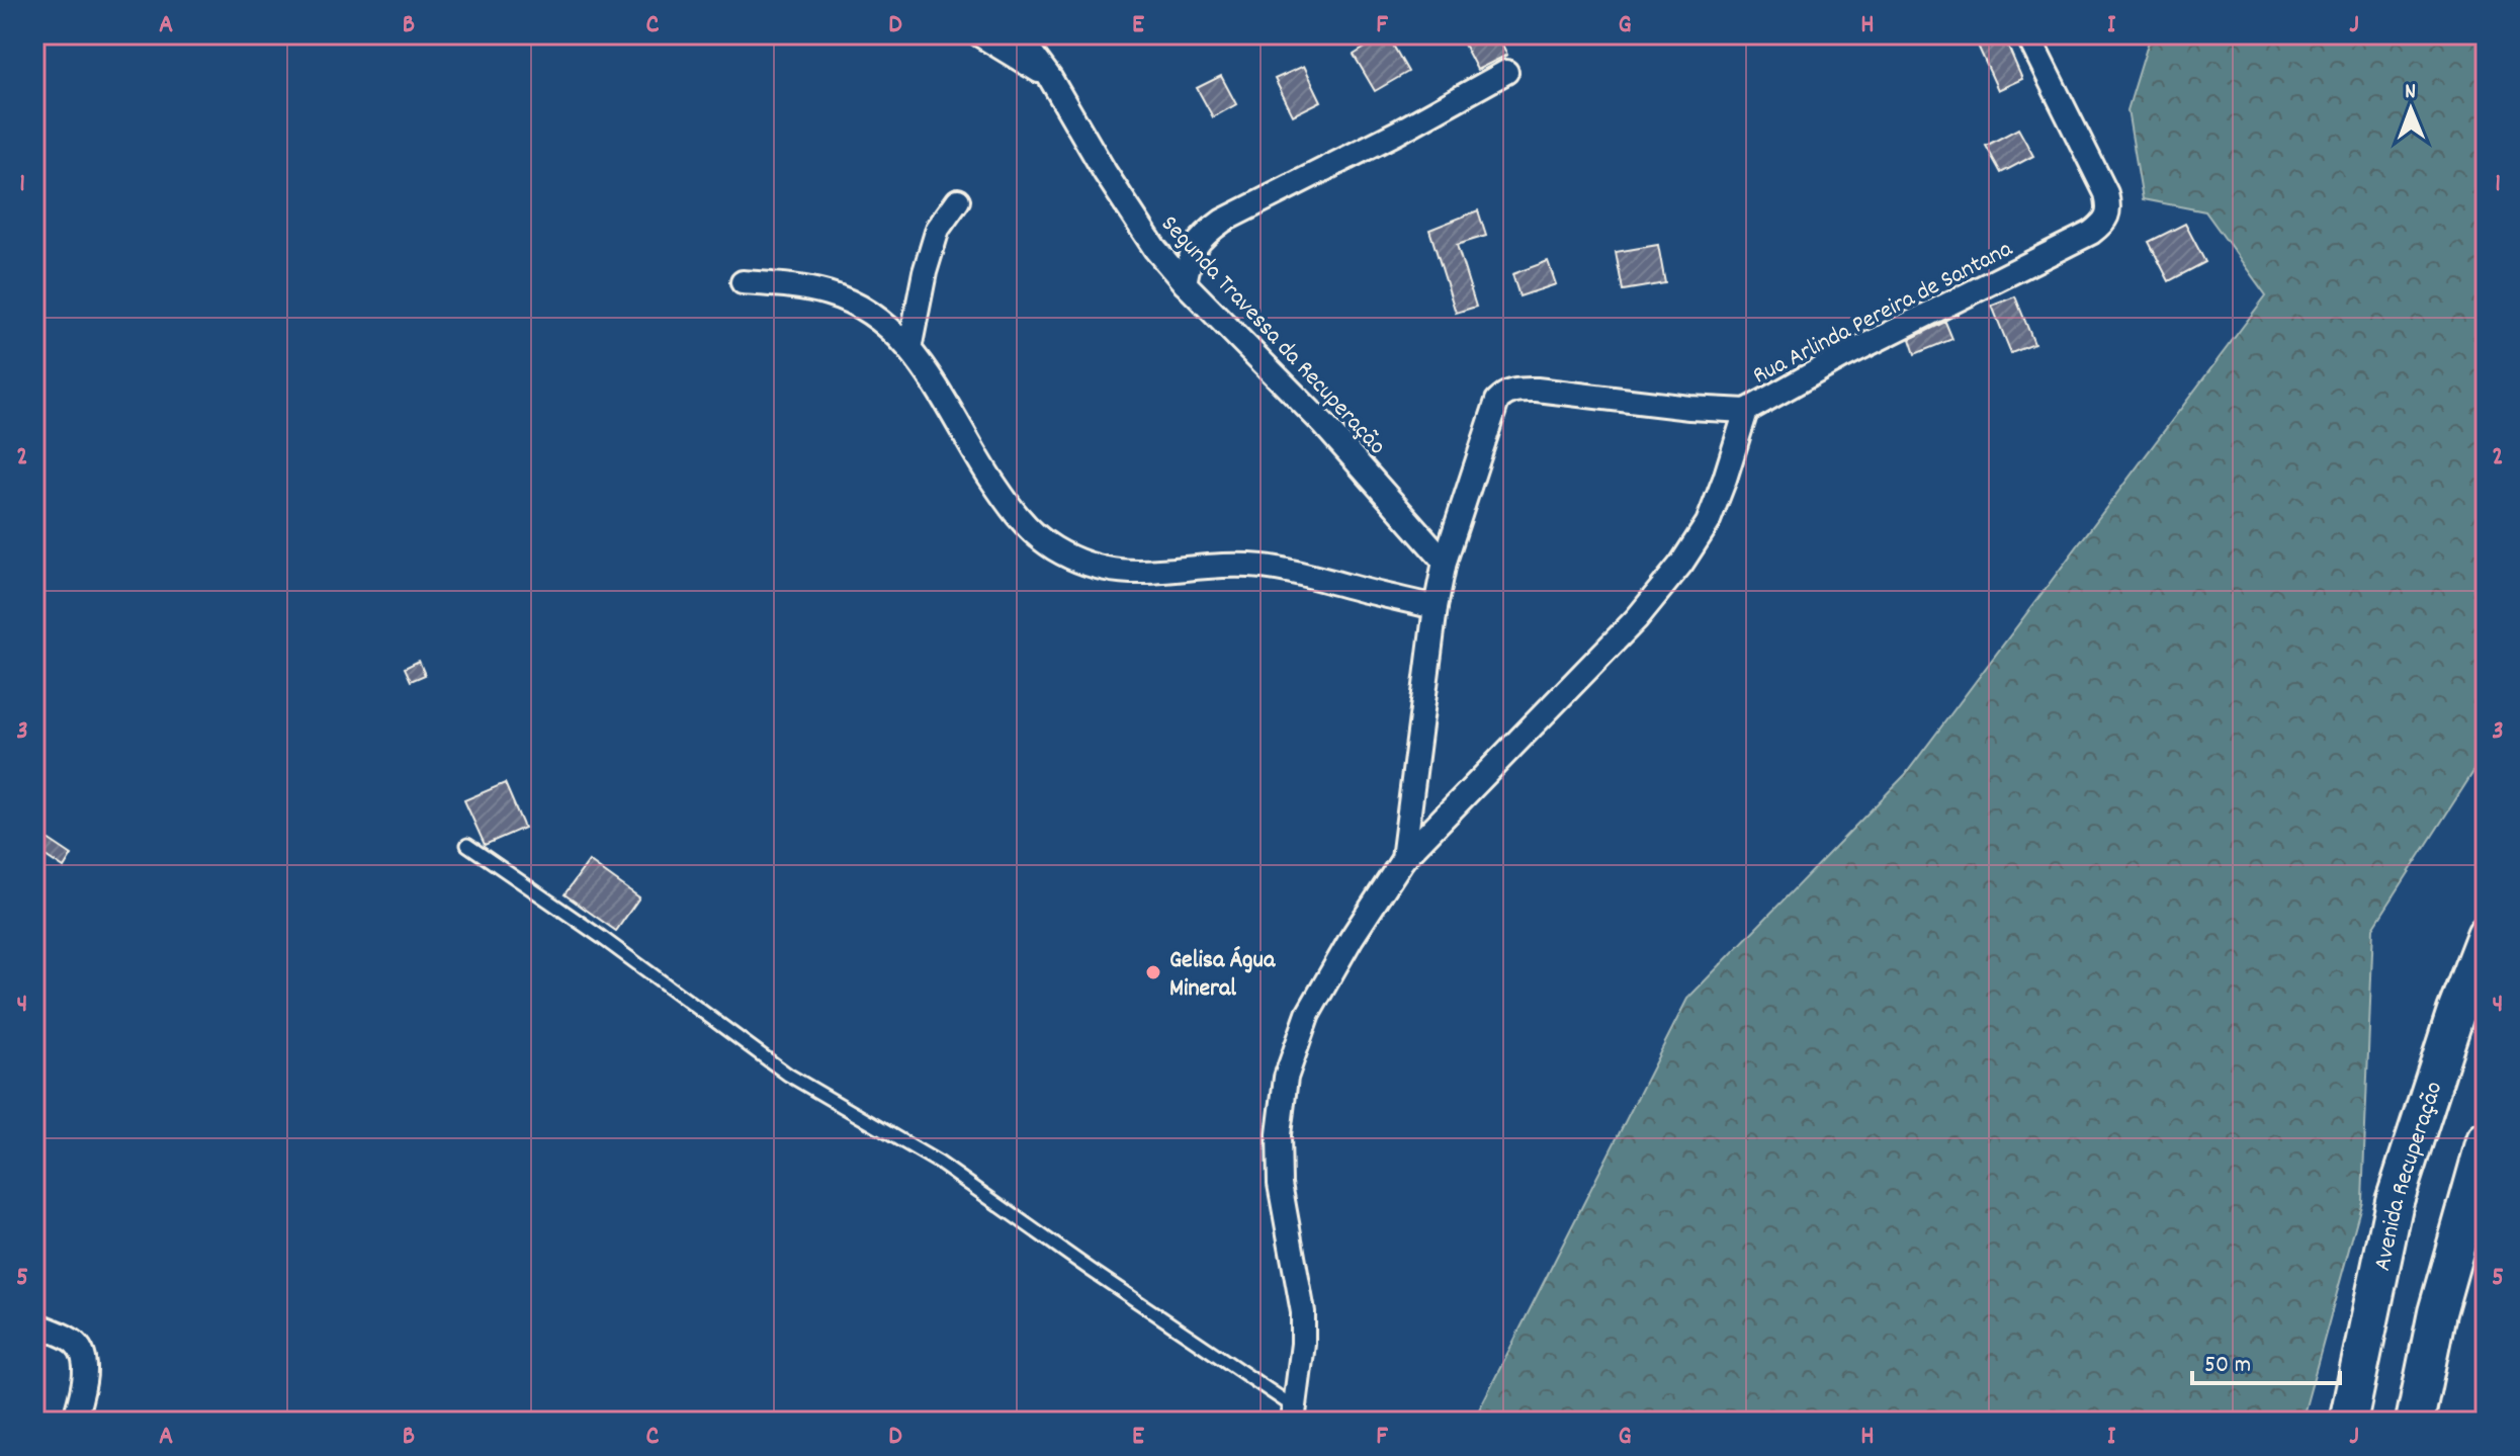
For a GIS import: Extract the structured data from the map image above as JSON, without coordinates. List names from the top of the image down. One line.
{"streets":{"highway":["Avenida Recuperação"],"street":["Rua Arlinda Pereira de Santana","Segunda Travessa da Recuperação"]},"crossings":[["Rua Arlinda Pereira de Santana","Segunda Travessa da Recuperação"]],"places":["Gelisa Água Mineral"],"scale_bar":"50 m","north":"top","grid":{"columns":["A","B","C","D","E","F","G","H","I","J"],"rows":["1","2","3","4","5"]}}
